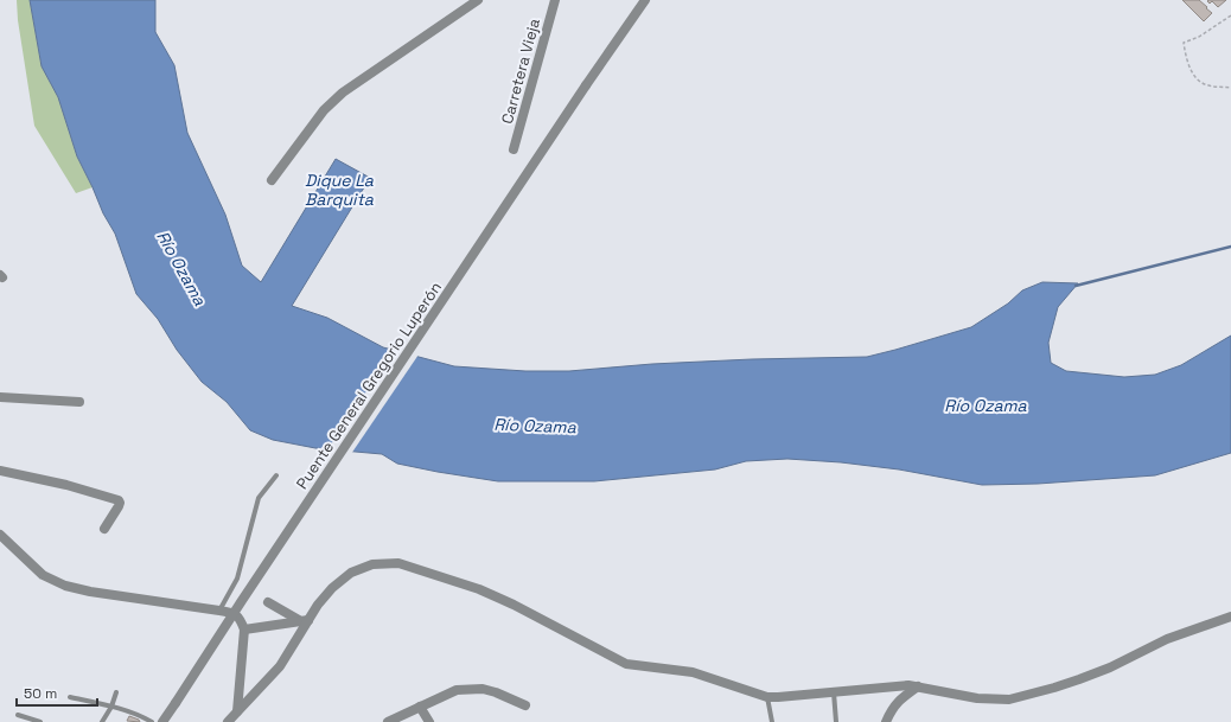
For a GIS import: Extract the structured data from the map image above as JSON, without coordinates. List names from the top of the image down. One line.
{"streets":{"street":["Carretera Vieja","Puente General Gregorio Luperón"]},"water":["Dique La Barquita","Río Ozama"],"scale_bar":"50 m"}
